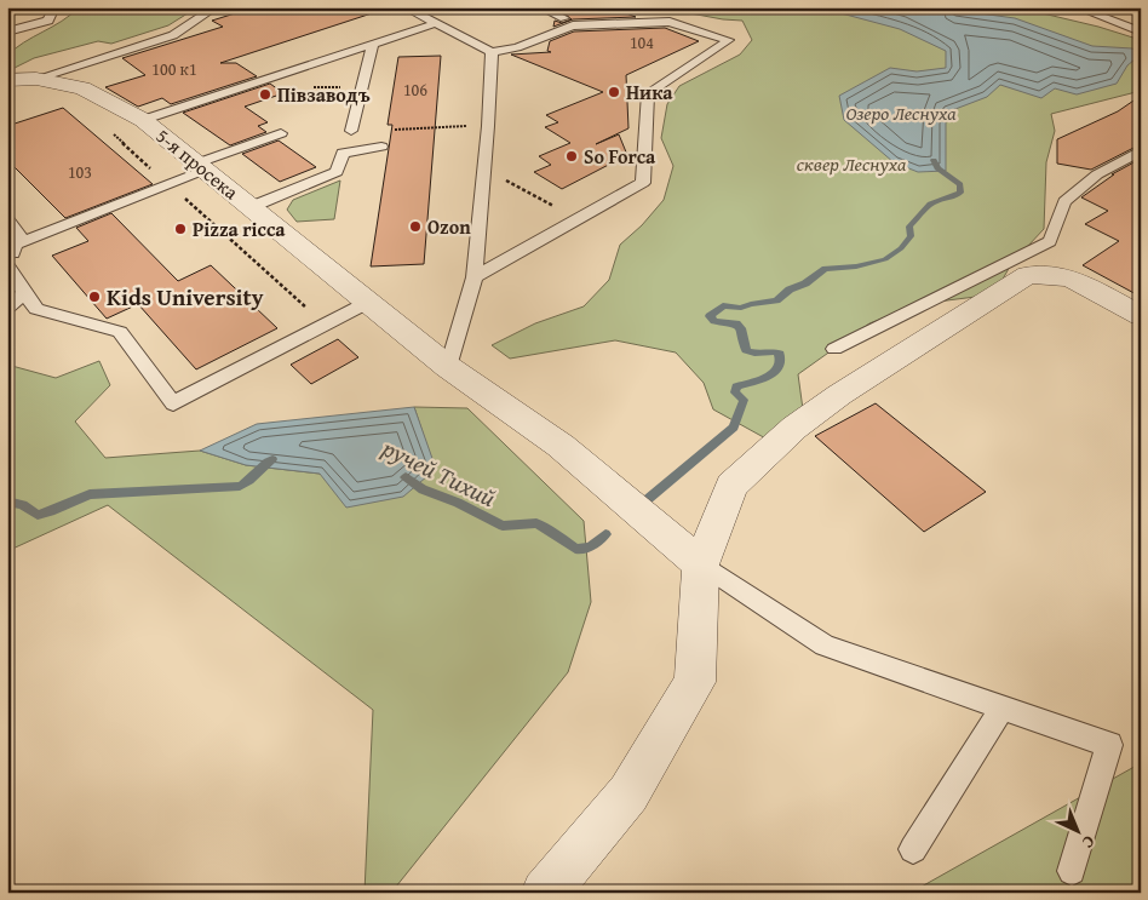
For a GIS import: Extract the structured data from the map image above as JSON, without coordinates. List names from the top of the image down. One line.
{"streets":{"street":["5-я просека"]},"water":["Озеро Леснуха","ручей Тихий"],"parks":["сквер Леснуха"],"places":["Ника","Пiвзаводъ","So Forca","Ozon","Pizza ricca","Kids University"],"house_numbers":["104","100 к1","106","103"],"north":"bottom right"}
